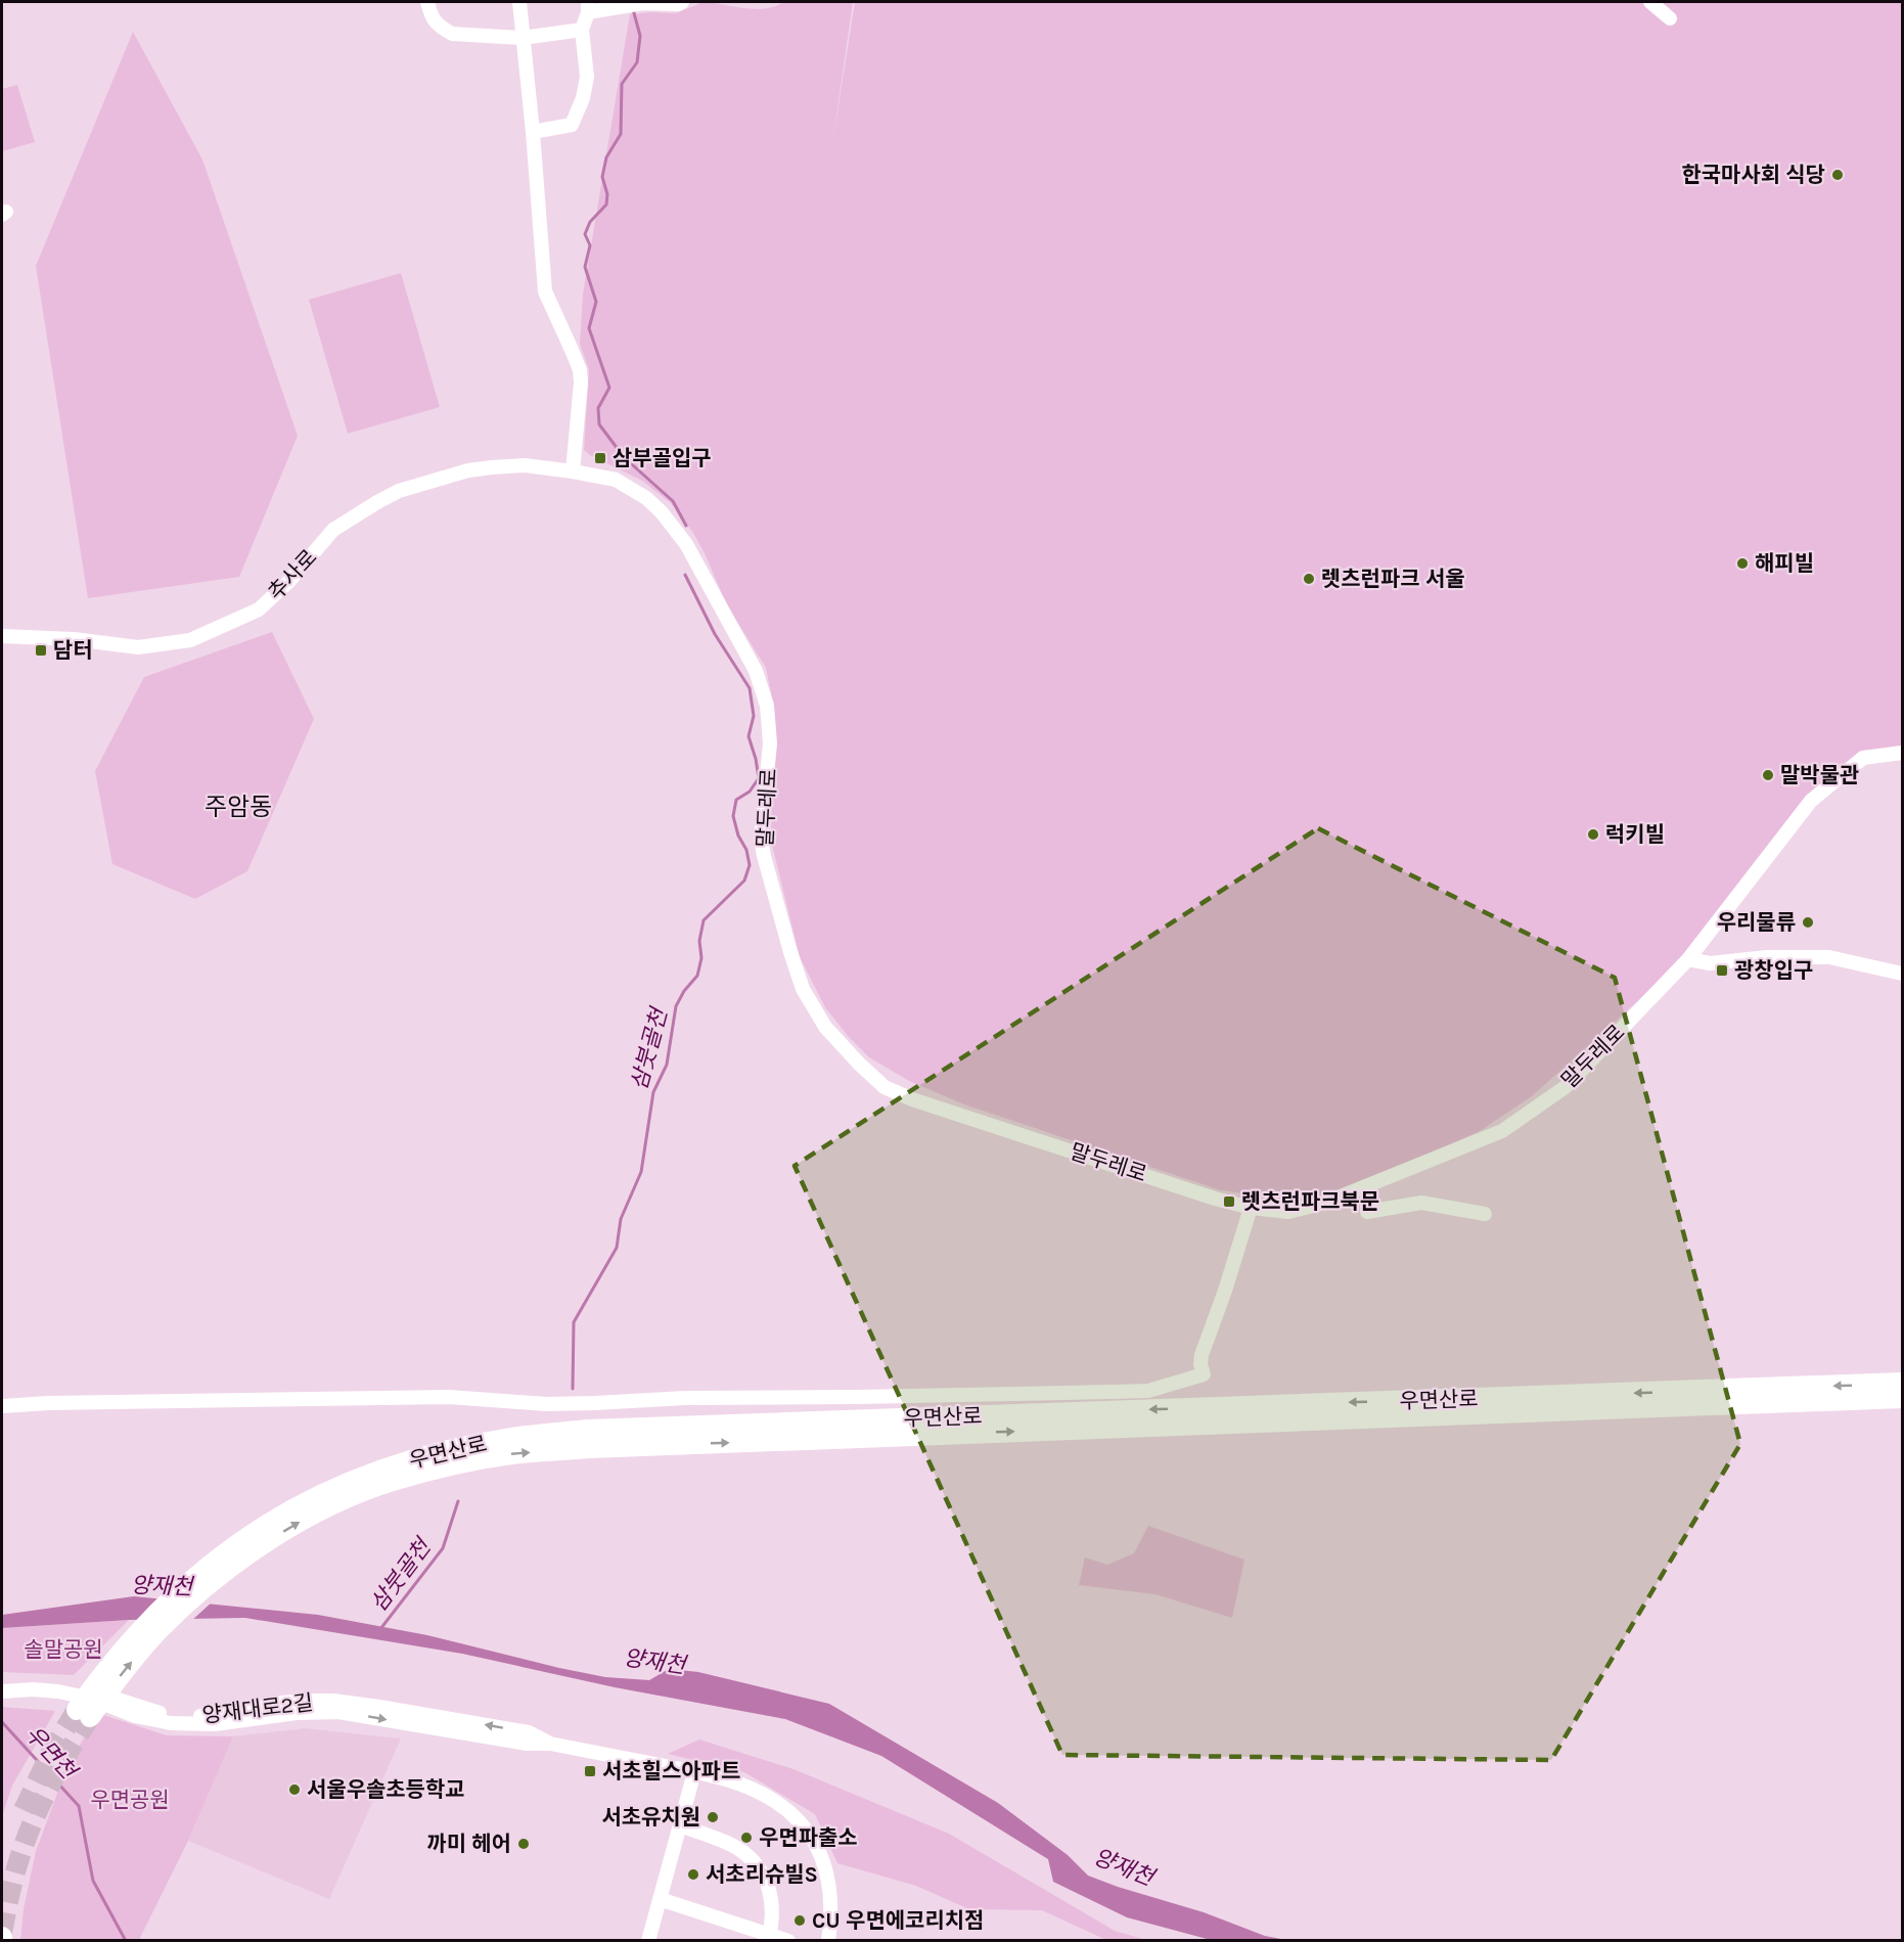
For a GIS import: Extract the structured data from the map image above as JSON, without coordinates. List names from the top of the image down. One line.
{"streets":{"highway":["우면산로"],"street":["추사로","말두레로","양재대로2길"]},"crossings":[["추사로","말두레로"]],"districts":["주암동"],"water":["삼붓골천","양재천","우면천"],"parks":["솔말공원","우면공원"],"places":{"other":["한국마사회 식당","해피빌","렛츠런파크 서울","말박물관","럭키빌","우리물류","서울우솔초등학교","서초유치원","우면파출소","까미 헤어","서초리슈빌S","CU 우면에코리치점"],"transit":["삼부골입구","담터","광창입구","렛츠런파크북문","서초힐스아파트"]}}
